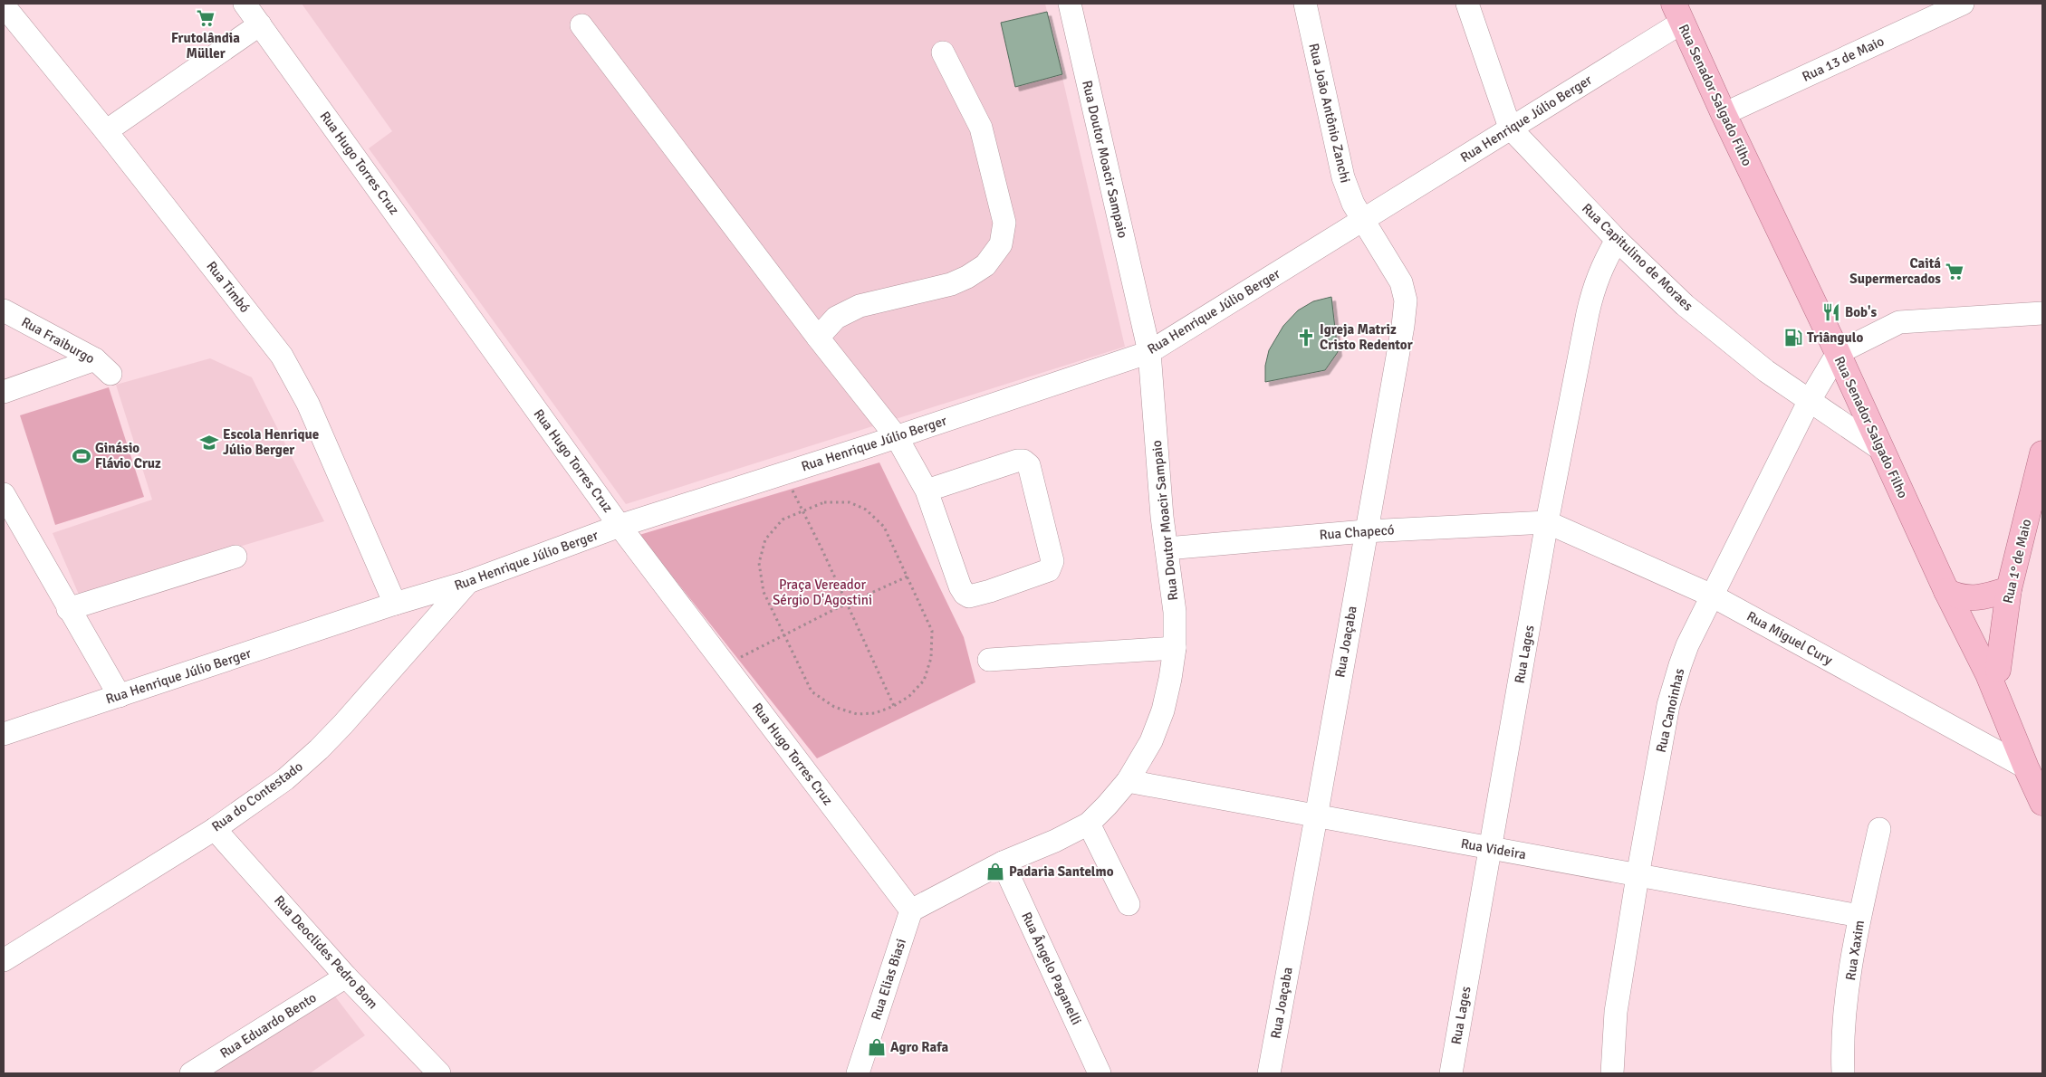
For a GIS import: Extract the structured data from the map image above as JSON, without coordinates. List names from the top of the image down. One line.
{"streets":{"main road":["Rua Senador Salgado Filho","Rua 1° de Maio"],"street":["Rua 13 de Maio","Rua João Antônio Zanchi","Rua Henrique Júlio Berger","Rua Doutor Moacir Sampaio","Rua Hugo Torres Cruz","Rua Capitulino de Moraes","Rua Timbó","Rua Fraiburgo","Rua Chapecó","Rua Miguel Cury","Rua Joaçaba","Rua Lages","Rua Canoinhas","Rua do Contestado","Rua Videira","Rua Xaxim","Rua Deoclides Pedro Bom","Rua Ângelo Paganelli","Rua Elias Biasi","Rua Eduardo Bento"]},"crossings":[["Rua 13 de Maio","Rua Senador Salgado Filho"],["Rua Senador Salgado Filho","Rua Henrique Júlio Berger"],["Rua Senador Salgado Filho","Rua Capitulino de Moraes"],["Rua Senador Salgado Filho","Rua 1° de Maio"],["Rua Senador Salgado Filho","Rua Miguel Cury"],["Rua Senador Salgado Filho","Rua Canoinhas"],["Rua João Antônio Zanchi","Rua Henrique Júlio Berger"],["Rua João Antônio Zanchi","Rua Joaçaba"],["Rua Henrique Júlio Berger","Rua Doutor Moacir Sampaio"],["Rua Henrique Júlio Berger","Rua Hugo Torres Cruz"],["Rua Henrique Júlio Berger","Rua Capitulino de Moraes"],["Rua Henrique Júlio Berger","Rua Timbó"],["Rua Henrique Júlio Berger","Rua Joaçaba"],["Rua Henrique Júlio Berger","Rua do Contestado"],["Rua Doutor Moacir Sampaio","Rua Hugo Torres Cruz"],["Rua Doutor Moacir Sampaio","Rua Chapecó"],["Rua Doutor Moacir Sampaio","Rua Videira"],["Rua Doutor Moacir Sampaio","Rua Ângelo Paganelli"],["Rua Doutor Moacir Sampaio","Rua Elias Biasi"],["Rua Hugo Torres Cruz","Rua Elias Biasi"],["Rua Capitulino de Moraes","Rua Lages"],["Rua Capitulino de Moraes","Rua Canoinhas"],["Rua Chapecó","Rua Miguel Cury"],["Rua Chapecó","Rua Joaçaba"],["Rua Chapecó","Rua Lages"],["Rua Miguel Cury","Rua Lages"],["Rua Miguel Cury","Rua Canoinhas"],["Rua Joaçaba","Rua Videira"],["Rua Lages","Rua Videira"],["Rua Canoinhas","Rua Videira"],["Rua do Contestado","Rua Deoclides Pedro Bom"],["Rua Videira","Rua Xaxim"],["Rua Deoclides Pedro Bom","Rua Eduardo Bento"]],"parks":["Praça Vereador Sérgio D'Agostini"],"places":{"supermarket":["Frutolândia Müller","Caitá Supermercados"],"restaurant":["Bob's"],"church":["Igreja Matriz Cristo Redentor"],"fuel station":["Triângulo"],"school or university":["Escola Henrique Júlio Berger"],"sports":["Ginásio Flávio Cruz"],"shop":["Padaria Santelmo","Agro Rafa"]}}
